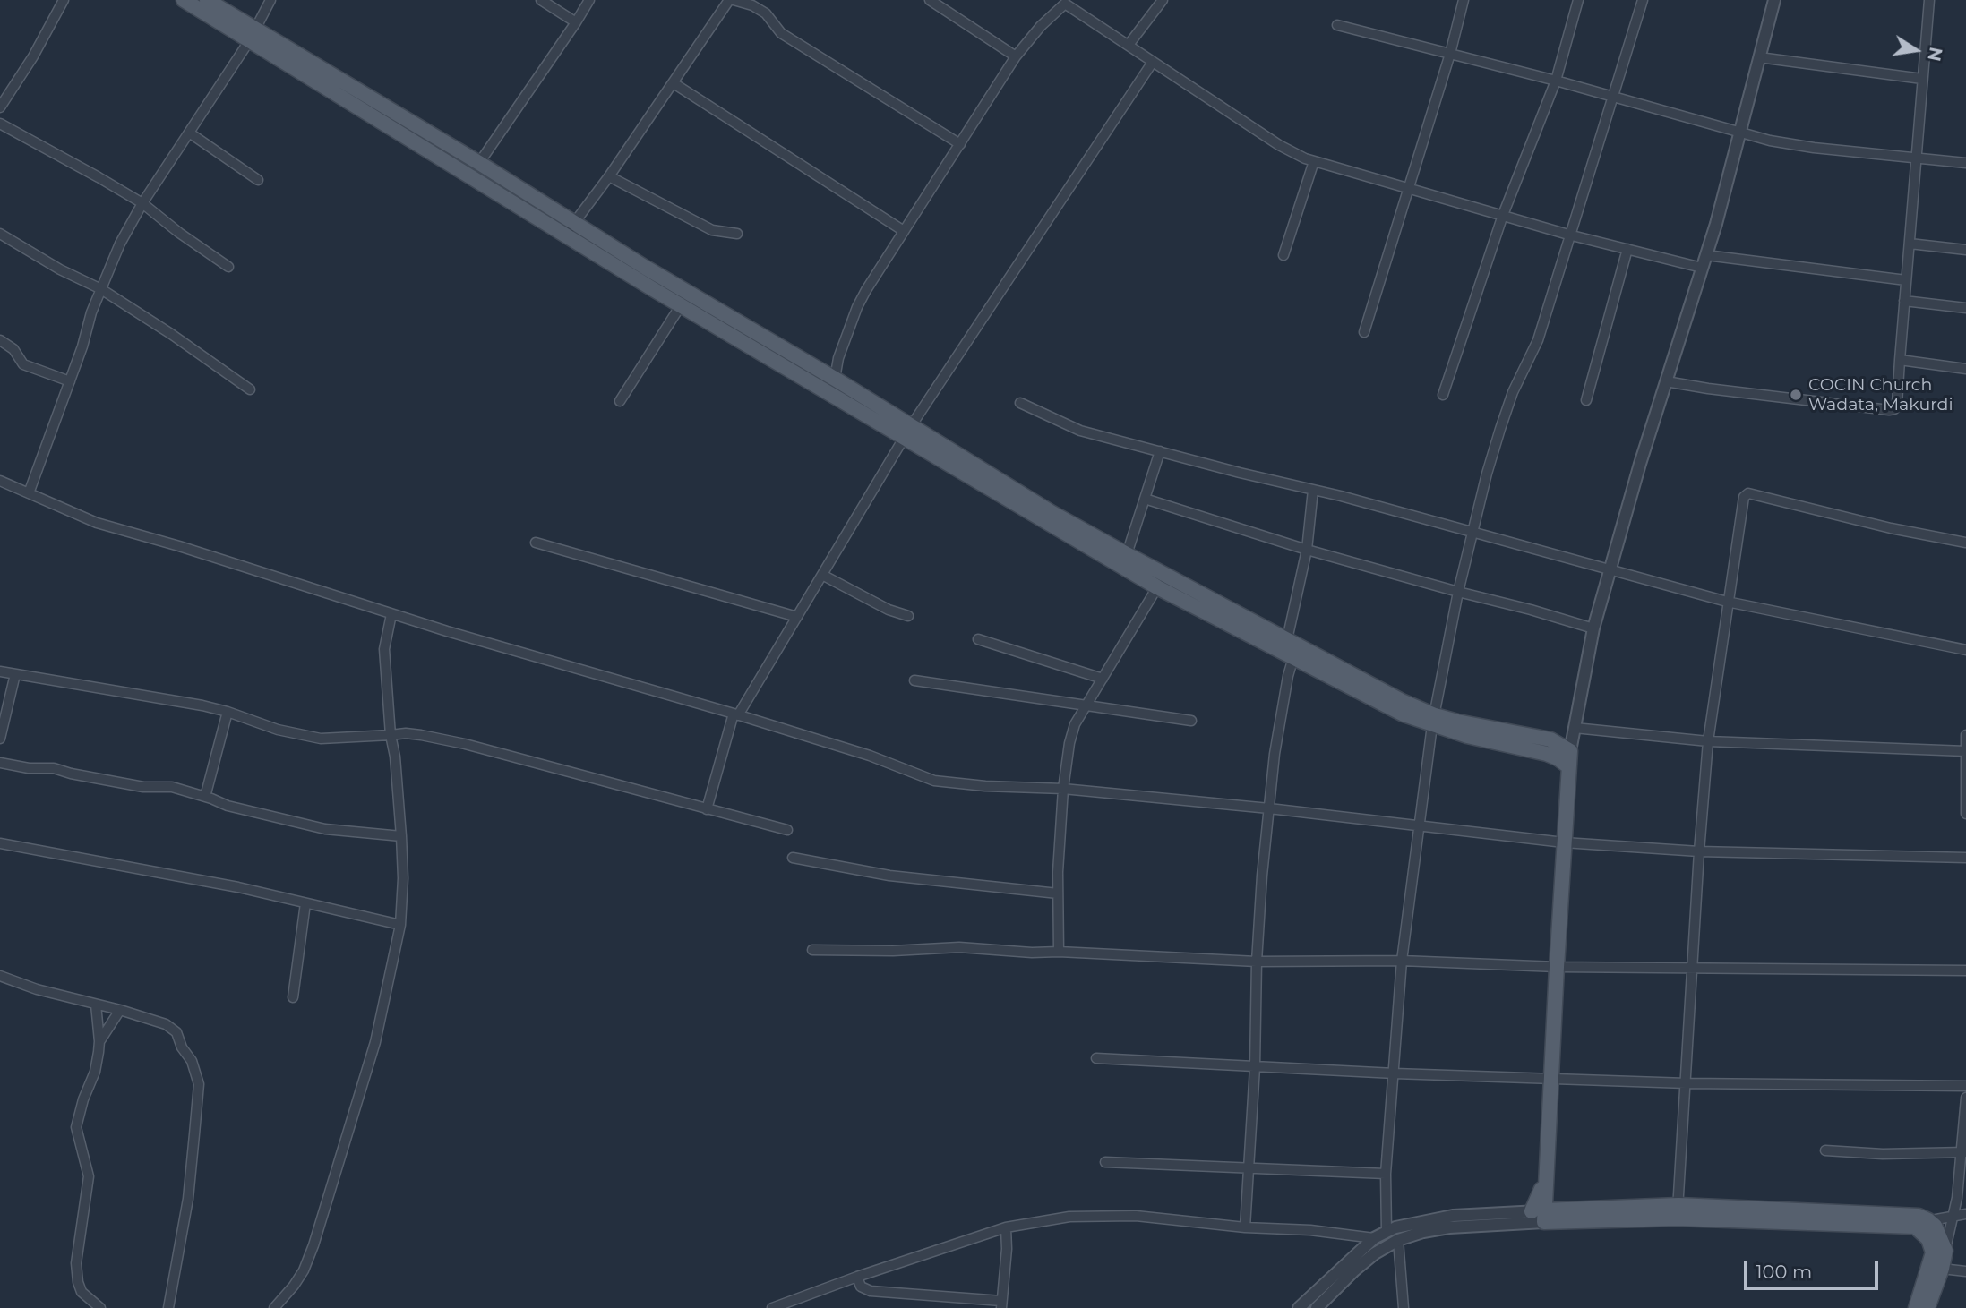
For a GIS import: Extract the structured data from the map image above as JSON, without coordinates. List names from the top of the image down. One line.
{"places":["COCIN Church Wadata, Makurdi"],"scale_bar":"100 m","north":"right"}
